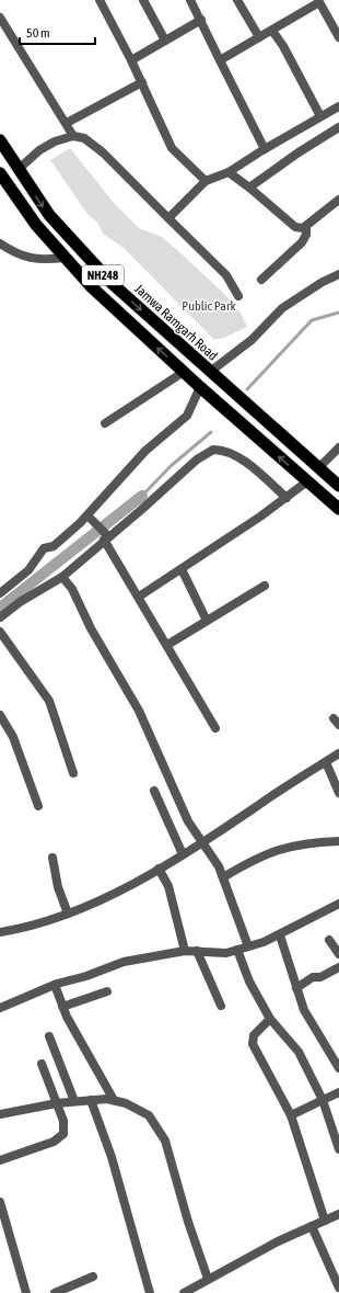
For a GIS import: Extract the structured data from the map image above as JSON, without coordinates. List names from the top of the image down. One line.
{"streets":{"highway":["NH248","Jamwa Ramgarh Road"]},"parks":["Public Park"],"scale_bar":"50 m"}
